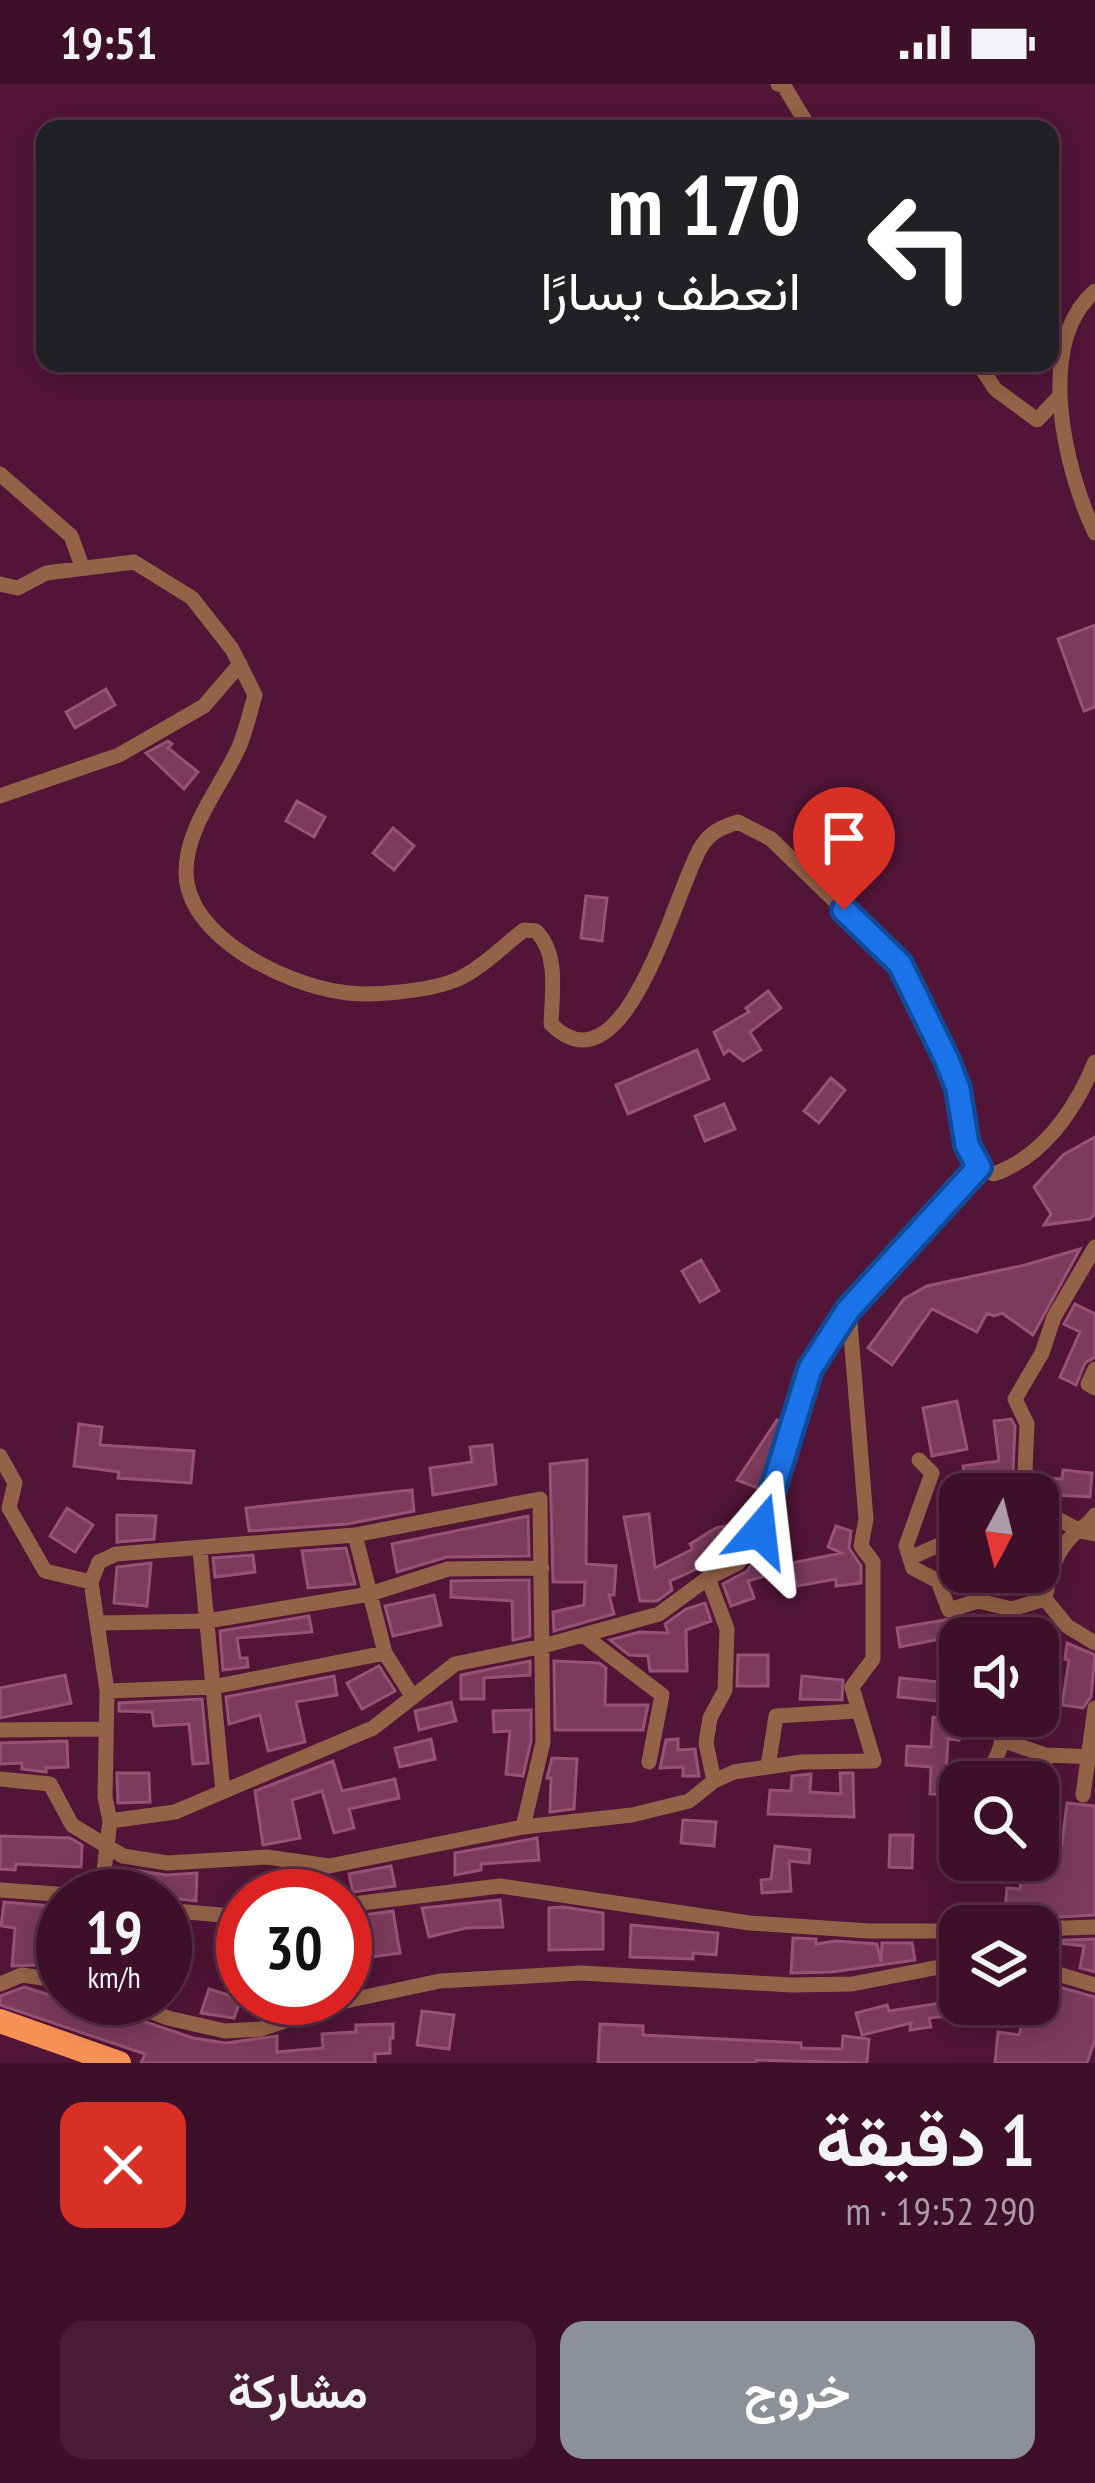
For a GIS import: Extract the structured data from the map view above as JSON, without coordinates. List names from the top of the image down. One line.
{"north":"bottom","page":{"status":"19:51","turn":["170 m","انعطف يسارًا"],"speed":"19 km/h","limit":"30","heading":["1 دقيقة","290 m · 19:52"],"buttons":["خروج","مشاركة"]}}
